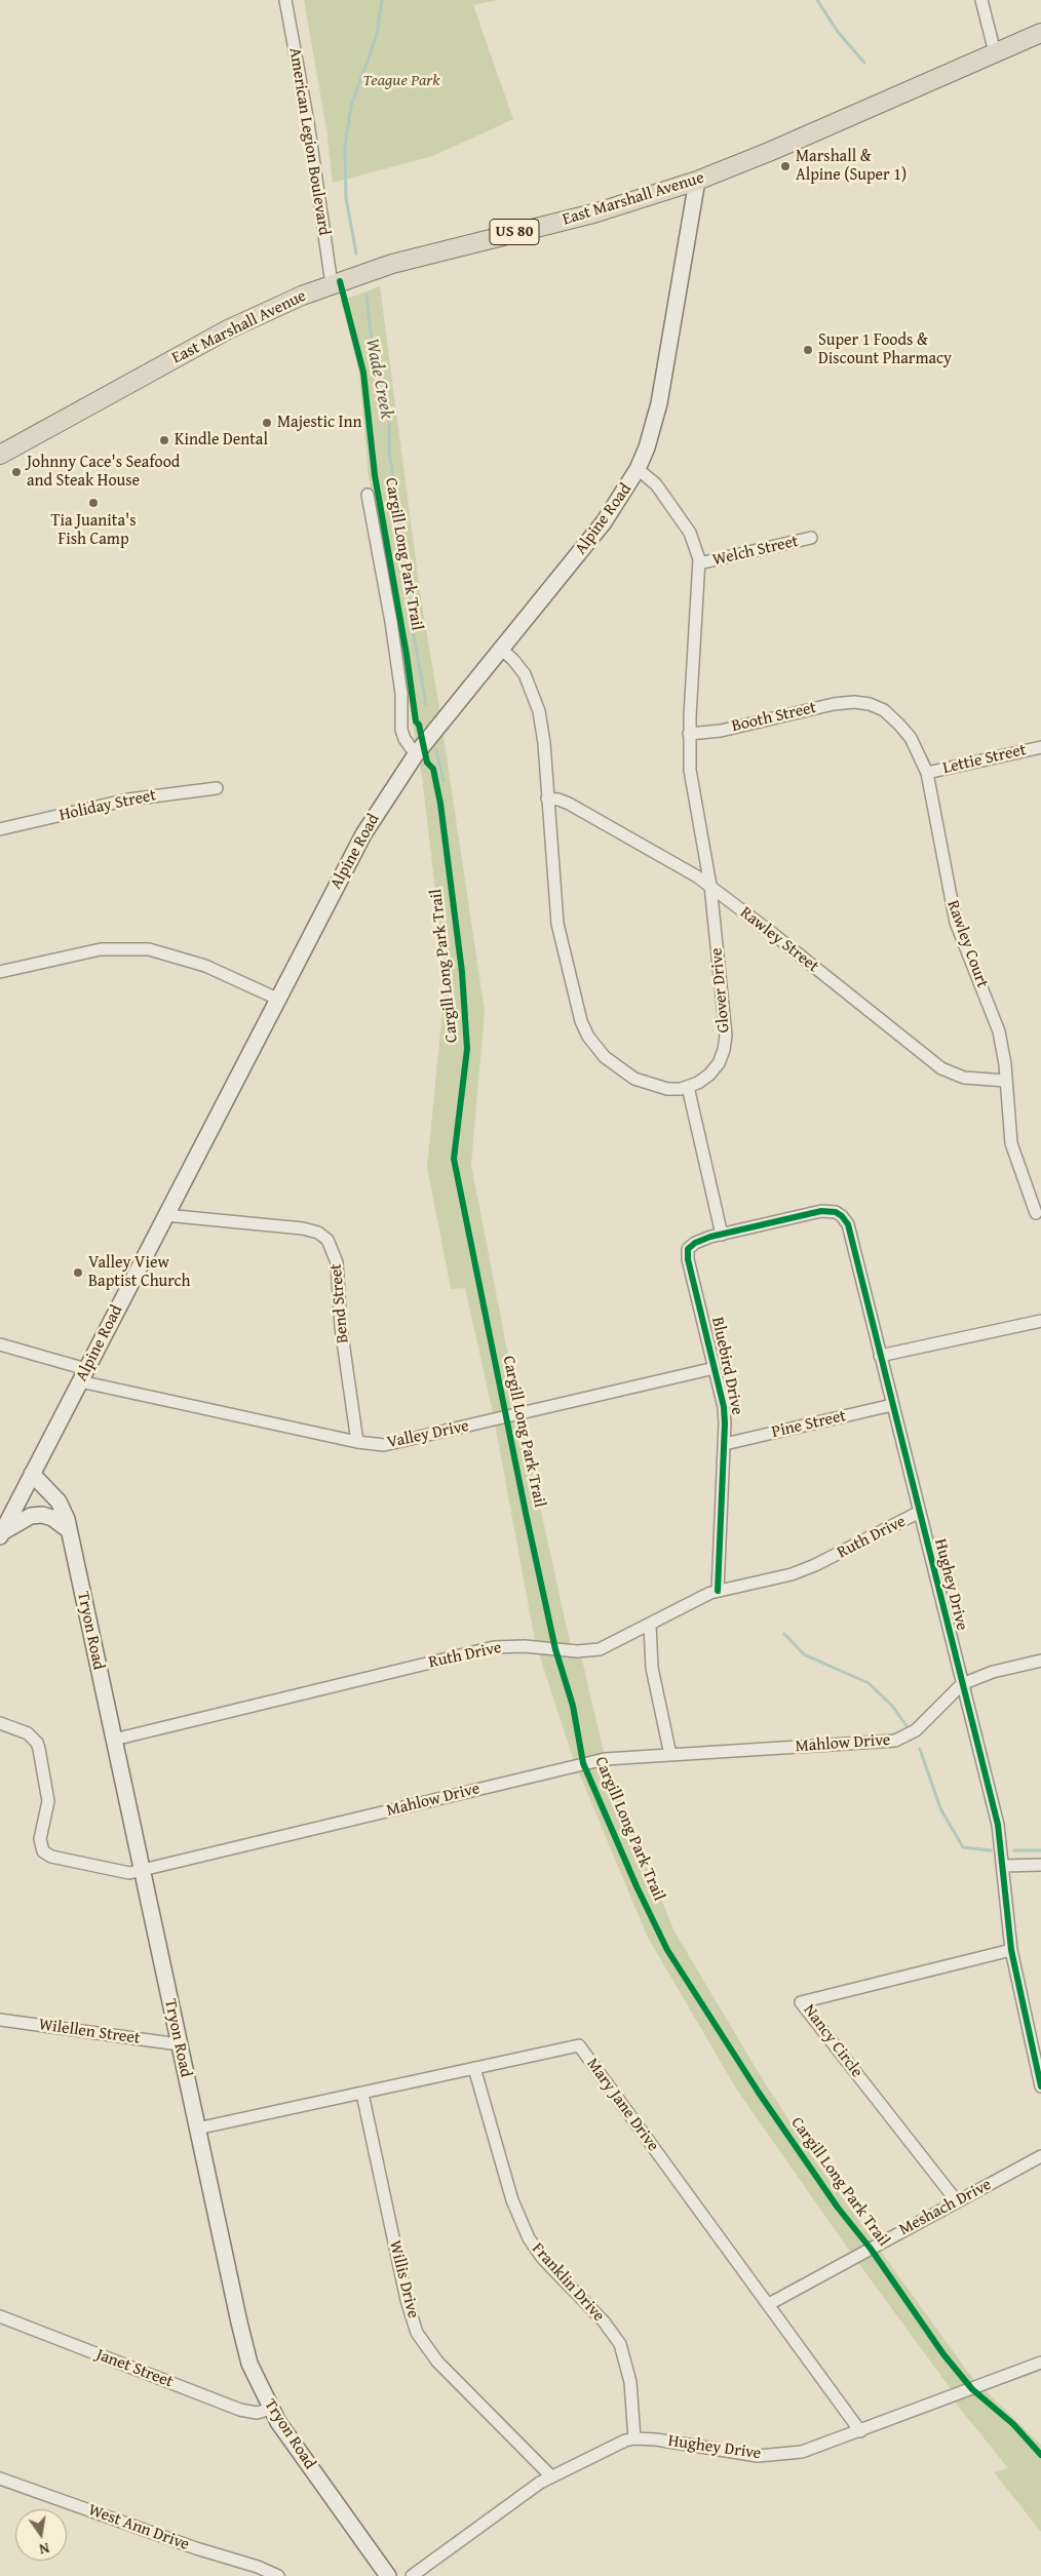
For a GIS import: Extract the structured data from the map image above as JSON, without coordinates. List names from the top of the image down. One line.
{"streets":{"main road":["East Marshall Avenue","US 80","Alpine Road","Tryon Road"],"street":["American Legion Boulevard","Welch Street","Booth Street","Lettie Street","Holiday Street","Rawley Street","Rawley Court","Glover Drive","Bend Street","Bluebird Drive","Pine Street","Valley Drive","Ruth Drive","Hughey Drive","Mahlow Drive","Wilellen Street","Nancy Circle","Mary Jane Drive","Meshach Drive","Willis Drive","Franklin Drive","Janet Street","West Ann Drive"],"cycle path":["Cargill Long Park Trail"]},"crossings":[["American Legion Boulevard","East Marshall Avenue"],["East Marshall Avenue","Alpine Road"],["Alpine Road","Glover Drive"],["Alpine Road","Bend Street"],["Alpine Road","Valley Drive"],["Alpine Road","Tryon Road"],["Welch Street","Glover Drive"],["Booth Street","Rawley Court"],["Booth Street","Glover Drive"],["Lettie Street","Rawley Court"],["Rawley Street","Rawley Court"],["Rawley Street","Glover Drive"],["Bend Street","Valley Drive"],["Bluebird Drive","Pine Street"],["Bluebird Drive","Valley Drive"],["Bluebird Drive","Ruth Drive"],["Bluebird Drive","Hughey Drive"],["Pine Street","Hughey Drive"],["Ruth Drive","Hughey Drive"],["Ruth Drive","Tryon Road"],["Hughey Drive","Mahlow Drive"],["Hughey Drive","Nancy Circle"],["Hughey Drive","Mary Jane Drive"],["Hughey Drive","Willis Drive"],["Hughey Drive","Franklin Drive"],["Tryon Road","Mahlow Drive"],["Tryon Road","Wilellen Street"],["Tryon Road","Mary Jane Drive"],["Tryon Road","Janet Street"],["Nancy Circle","Meshach Drive"],["Mary Jane Drive","Meshach Drive"],["Mary Jane Drive","Willis Drive"],["Mary Jane Drive","Franklin Drive"]],"water":["Wade Creek"],"parks":["Teague Park"],"places":["Marshall & Alpine (Super 1)","Super 1 Foods & Discount Pharmacy","Majestic Inn","Kindle Dental","Johnny Cace's Seafood and Steak House","Tia Juanita's Fish Camp","Valley View Baptist Church"],"north":"bottom"}
